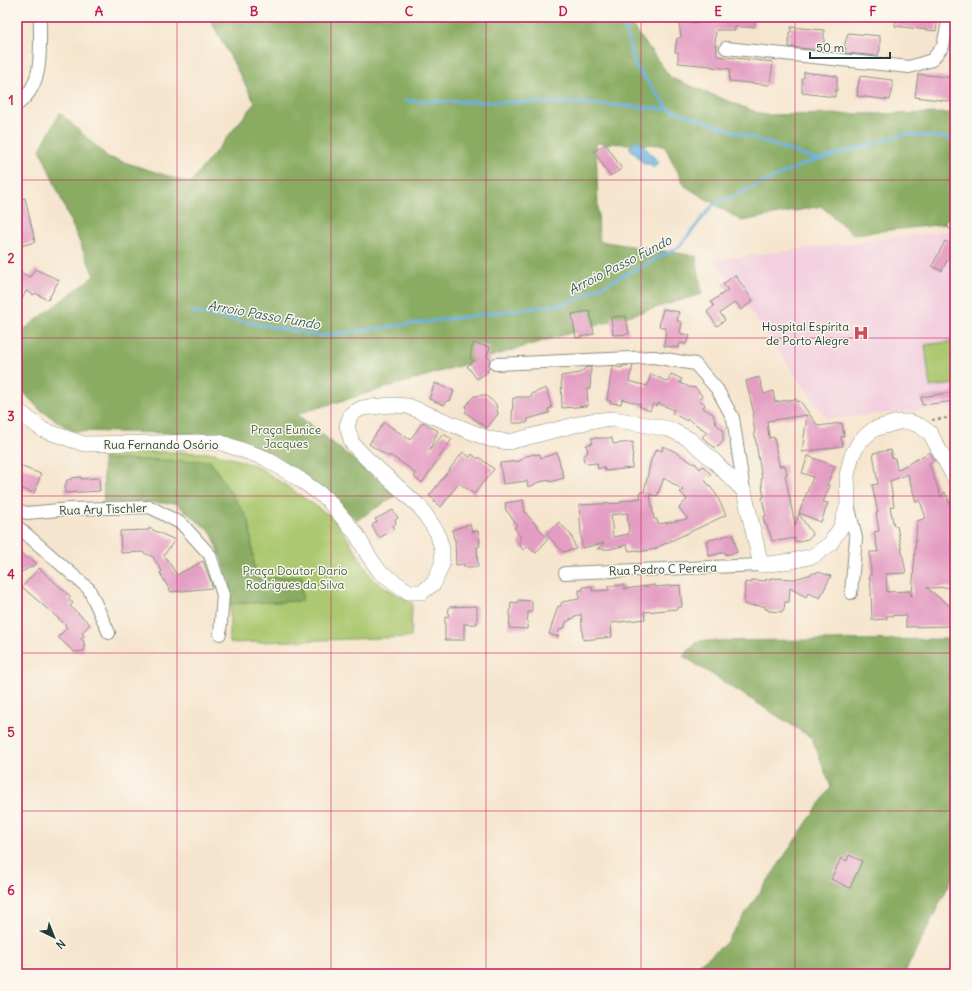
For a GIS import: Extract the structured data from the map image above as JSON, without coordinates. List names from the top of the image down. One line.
{"streets":{"street":["Rua Fernando Osório","Rua Ary Tischler","Rua Pedro C Pereira"]},"water":["Arroio Passo Fundo"],"parks":["Praça Eunice Jacques","Praça Doutor Dario Rodrigues da Silva"],"places":{"hospital":["Hospital Espírita de Porto Alegre"]},"scale_bar":"50 m","north":"bottom right","grid":{"columns":["A","B","C","D","E","F"],"rows":["1","2","3","4","5","6"]}}
